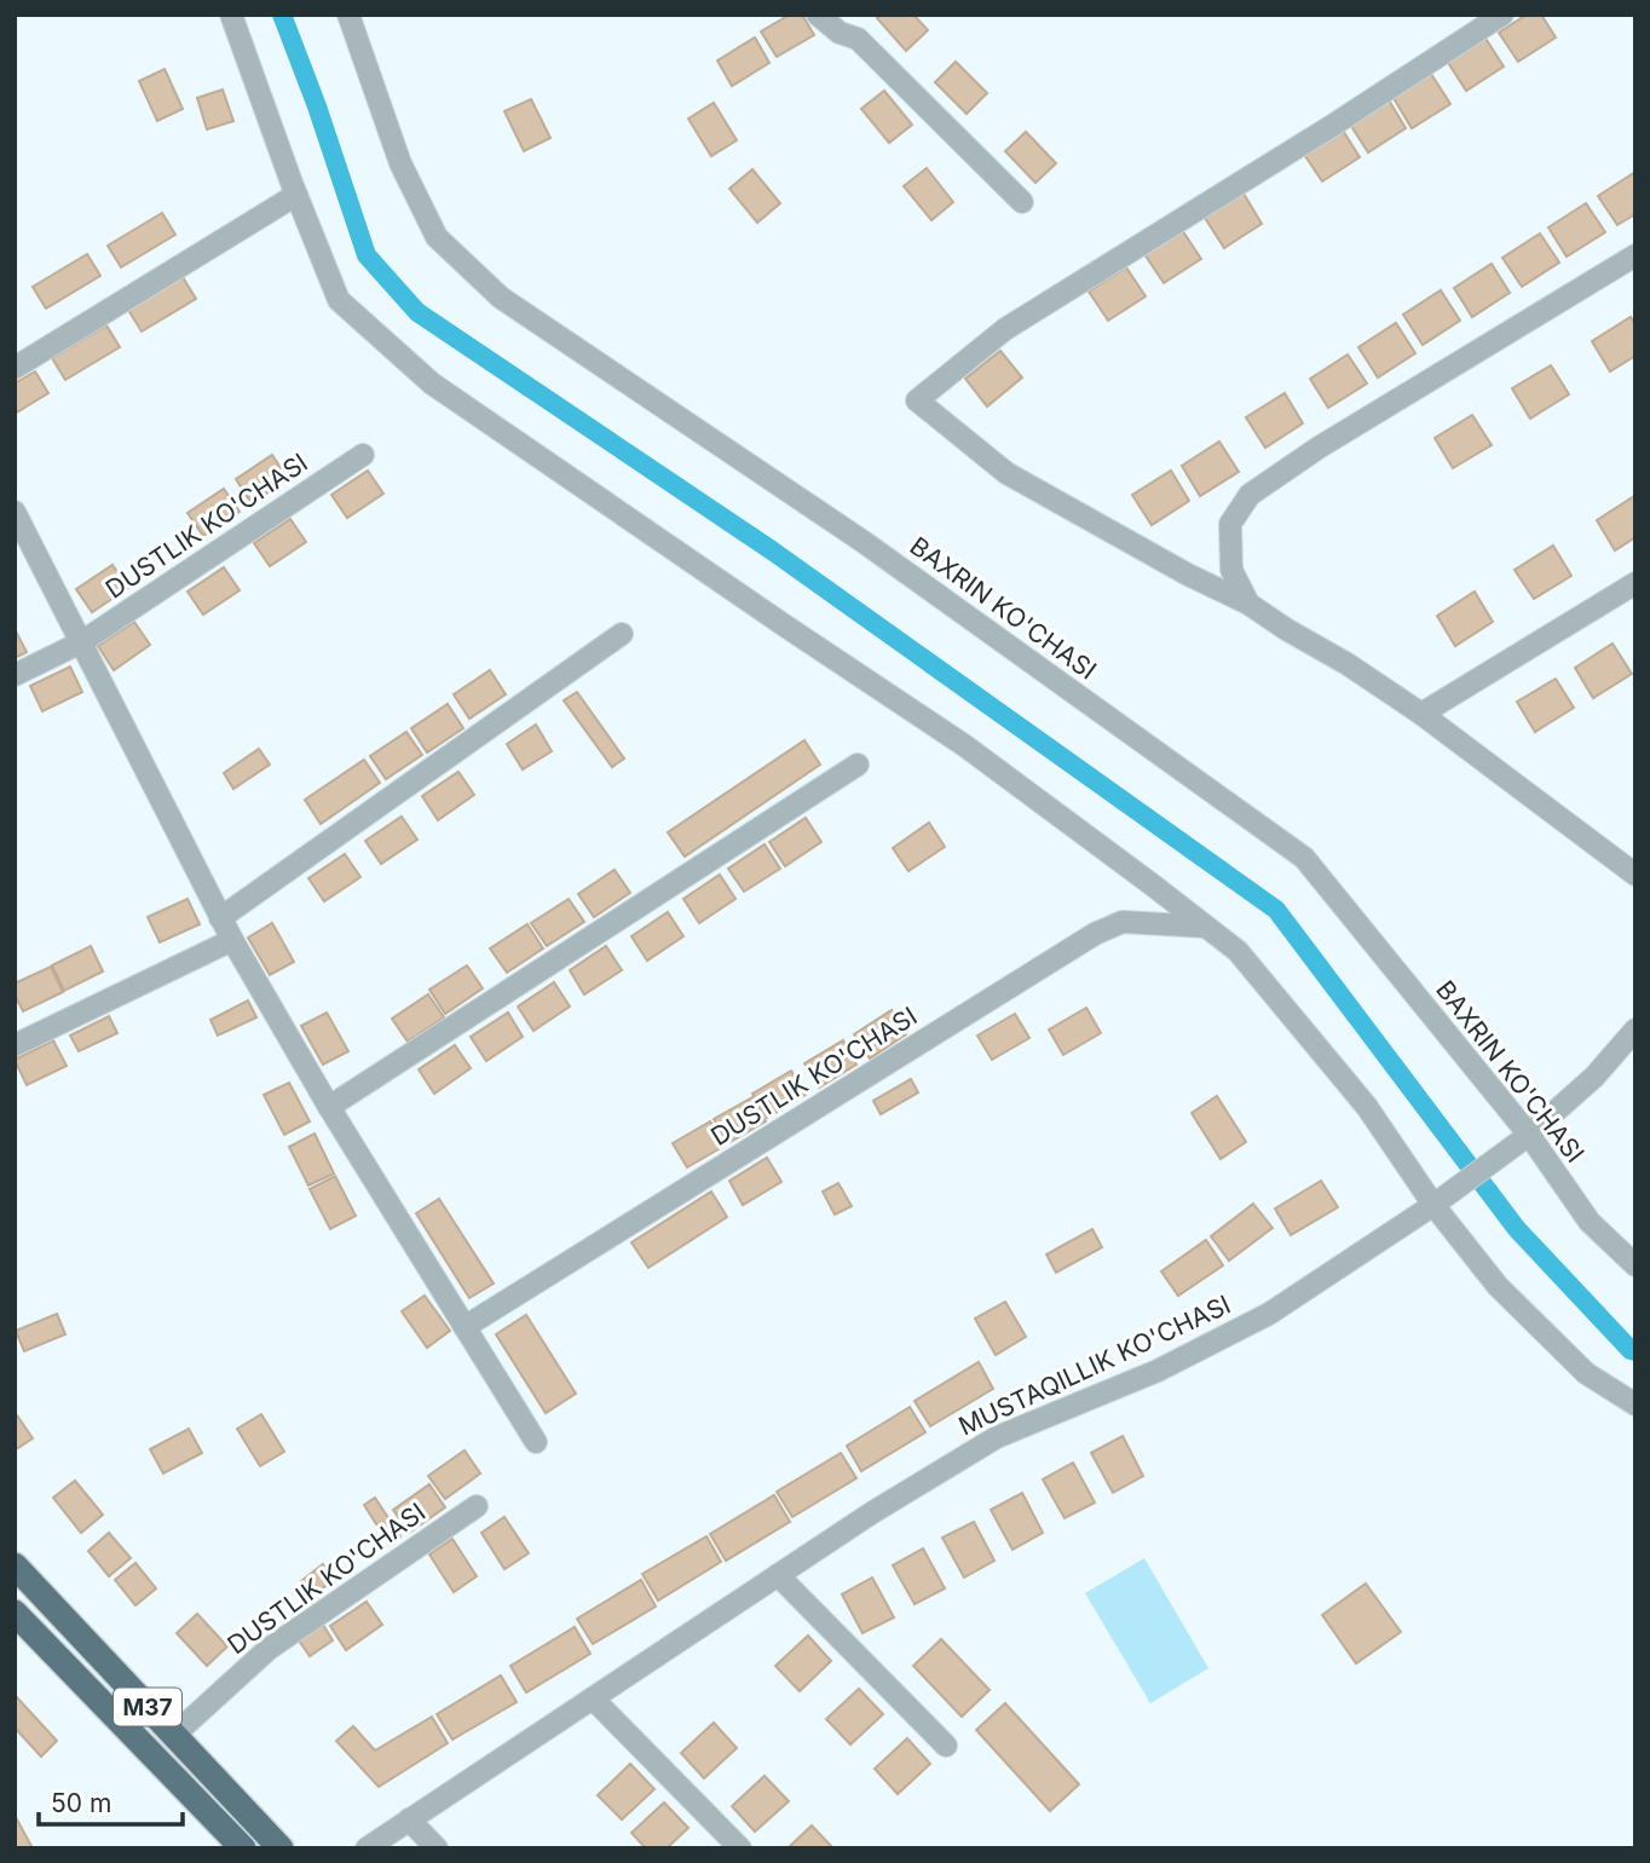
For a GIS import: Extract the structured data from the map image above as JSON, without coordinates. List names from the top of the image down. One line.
{"streets":{"highway":["M37"],"street":["DUSTLIK KO'CHASI","BAXRIN KO'CHASI","MUSTAQILLIK KO'CHASI"]},"crossings":[["DUSTLIK KO'CHASI","M37"],["BAXRIN KO'CHASI","MUSTAQILLIK KO'CHASI"]],"scale_bar":"50 m"}
